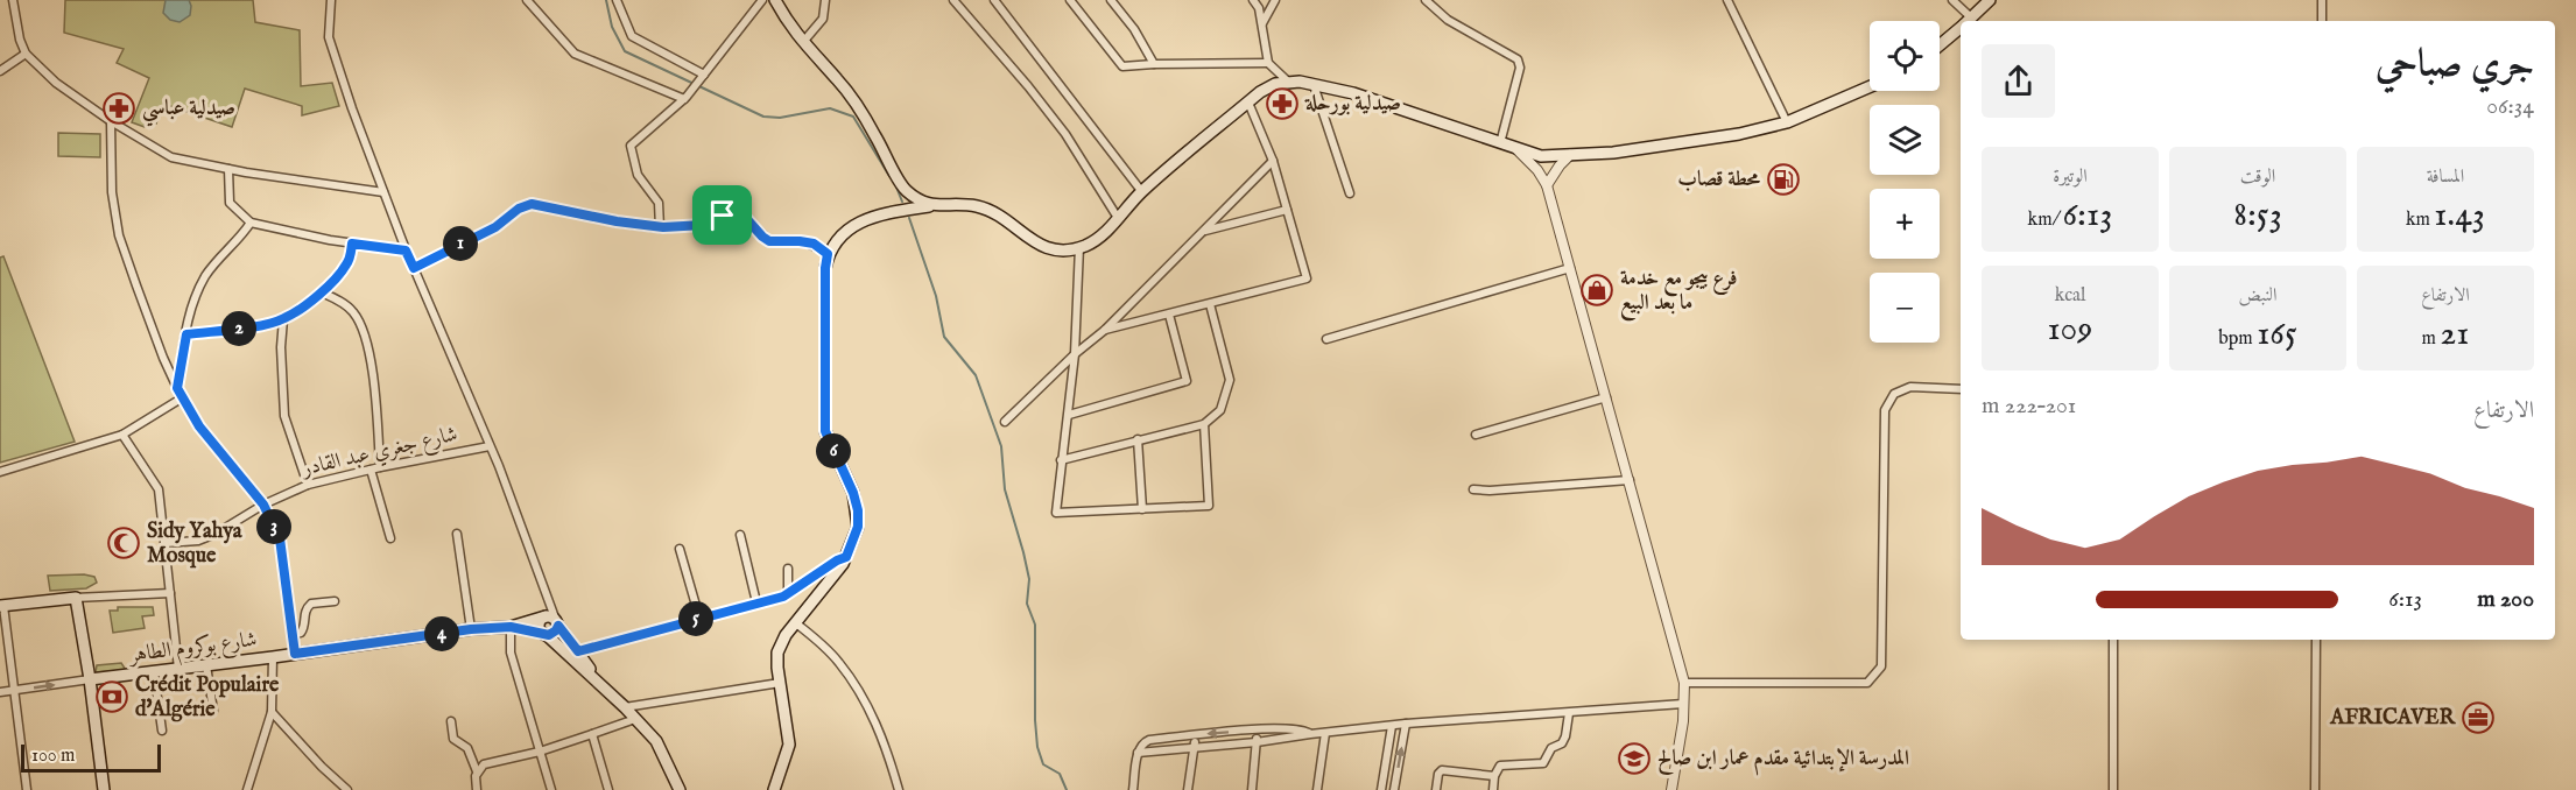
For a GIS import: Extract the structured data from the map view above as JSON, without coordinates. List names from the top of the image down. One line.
{"streets":{"main road":["شارع بوكروم الطاهر"],"street":["شارع جغري عبد القادر"]},"places":{"pharmacy":["صيدلية بورحلة","صيدلية عباسي"],"fuel station":["محطة قصاب"],"shop":["فرع بيجو مع خدمة ما بعد البيع"],"mosque":["Sidy Yahya Mosque"],"bank":["Crédit Populaire d'Algérie"],"office":["AFRICAVER"],"school or university":["المدرسة الإبتدائية مقدم عمار ابن صالح"]},"scale_bar":"100 m","page":{"map_buttons":["+","−"],"heading":["جري صباحي","06:34"],"stats":[["المسافة","1.43 km"],["الوقت","8:53"],["الوتيرة","6:13 /km"],["الارتفاع","21 m"],["النبض","165 bpm"],["kcal","109"]],"pins":["1","2","6","3","5","4"],"chart":["الارتفاع","201–222 m"],"list":[{"name":"200 m","note":"6:13"}],"scale":"100 m"}}
